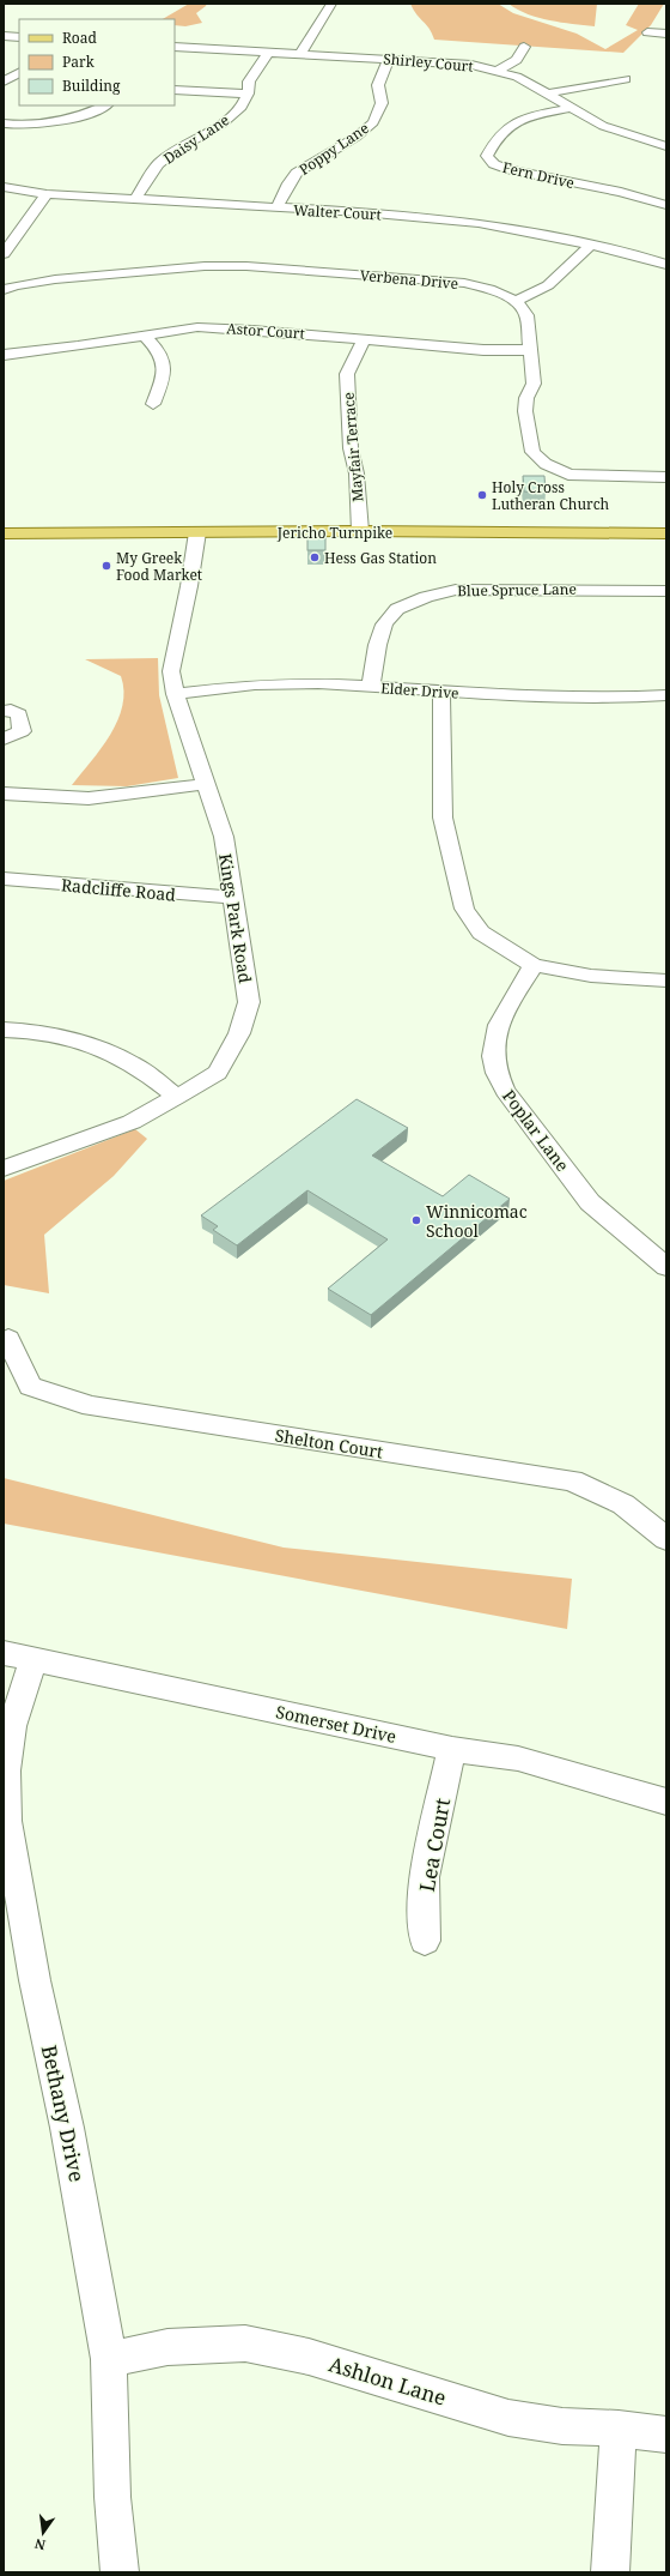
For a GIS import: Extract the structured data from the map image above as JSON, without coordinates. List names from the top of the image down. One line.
{"streets":{"main road":["Jericho Turnpike"],"street":["Shirley Court","Daisy Lane","Poppy Lane","Fern Drive","Walter Court","Verbena Drive","Astor Court","Mayfair Terrace","Blue Spruce Lane","Elder Drive","Radcliffe Road","Kings Park Road","Poplar Lane","Shelton Court","Somerset Drive","Lea Court","Bethany Drive","Ashlon Lane"]},"crossings":[["Shirley Court","Daisy Lane"],["Shirley Court","Poppy Lane"],["Shirley Court","Fern Drive"],["Daisy Lane","Walter Court"],["Poppy Lane","Walter Court"],["Astor Court","Mayfair Terrace"],["Mayfair Terrace","Jericho Turnpike"],["Jericho Turnpike","Kings Park Road"],["Blue Spruce Lane","Elder Drive"],["Elder Drive","Kings Park Road"],["Radcliffe Road","Kings Park Road"],["Somerset Drive","Lea Court"],["Somerset Drive","Bethany Drive"],["Bethany Drive","Ashlon Lane"]],"places":["Holy Cross Lutheran Church","Hess Gas Station","My Greek Food Market","Winnicomac School"],"legend":["Road","Park","Building"],"north":"bottom"}
